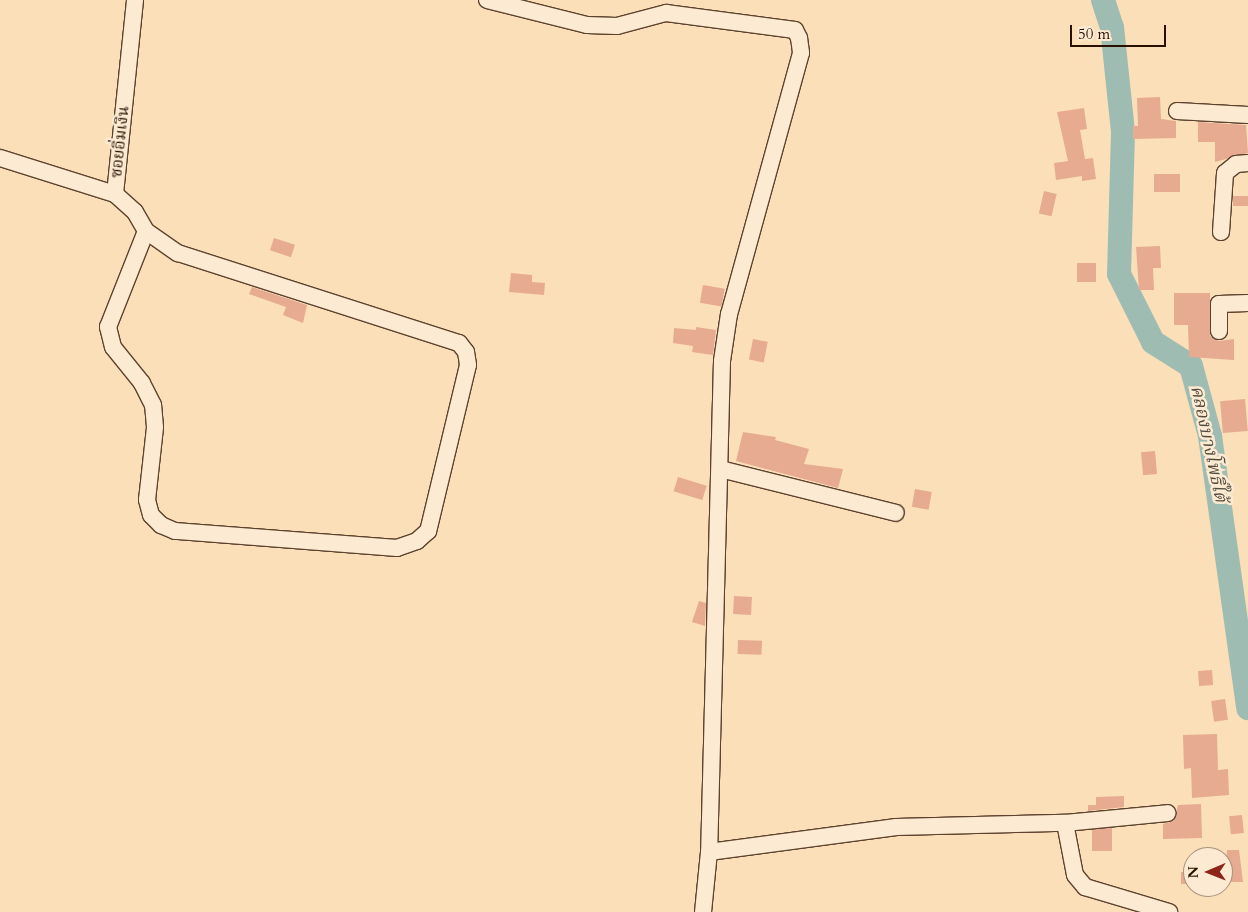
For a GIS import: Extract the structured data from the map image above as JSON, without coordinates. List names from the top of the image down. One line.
{"streets":{"street":["ซอยอิ่มเงิน"]},"water":["คลองบางโพธิ์ใต้"],"scale_bar":"50 m","north":"left"}
